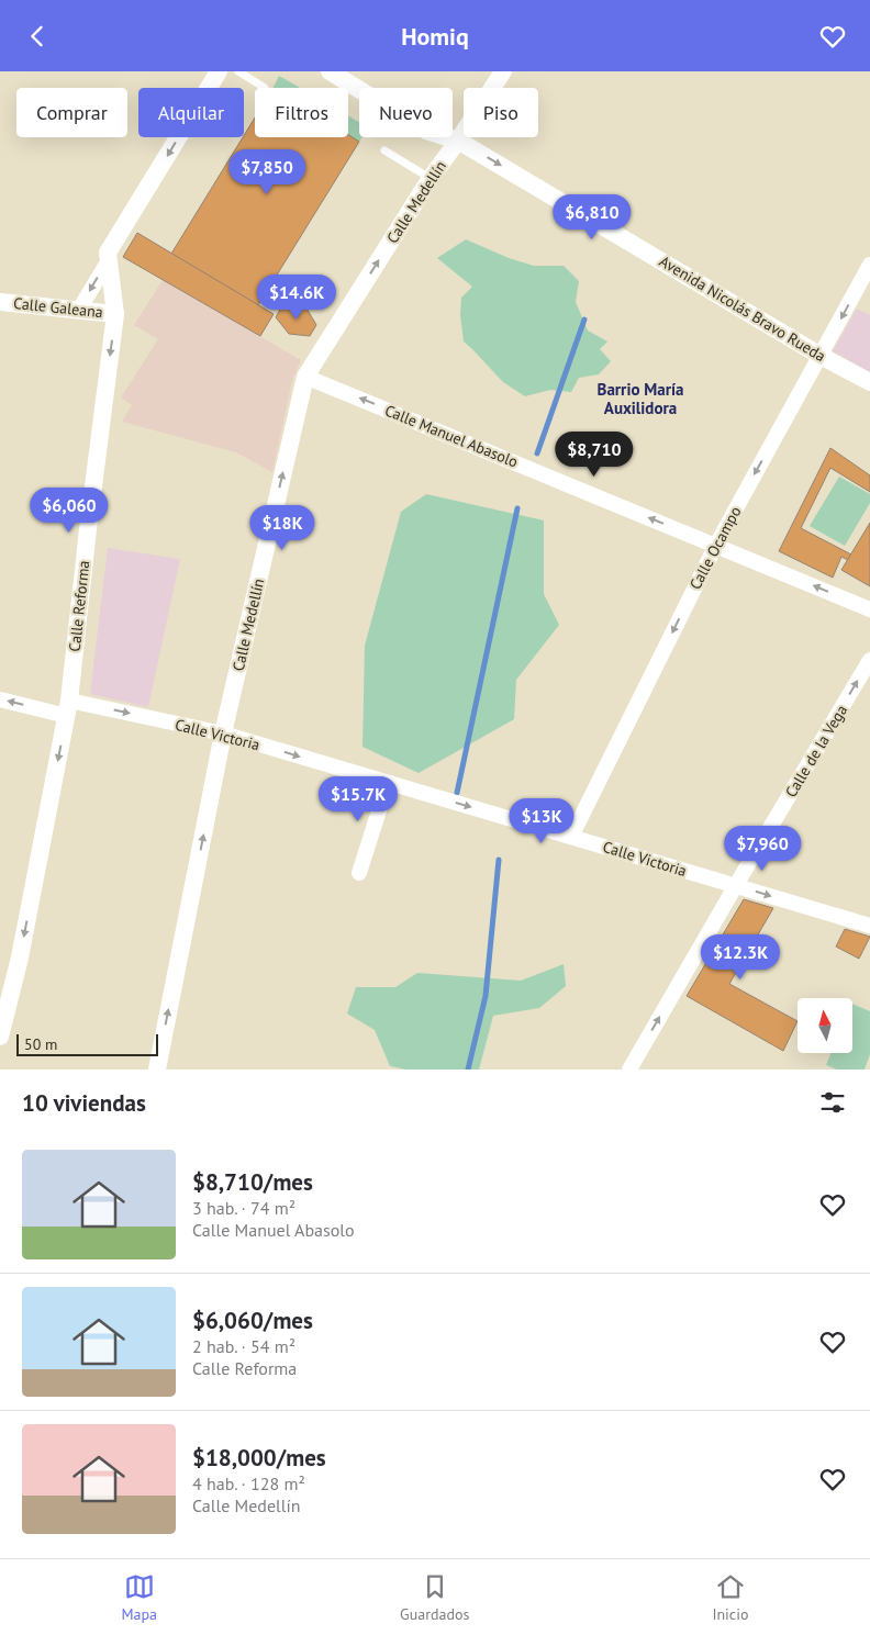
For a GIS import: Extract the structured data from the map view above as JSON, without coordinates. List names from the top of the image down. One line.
{"streets":{"street":["Calle Medellín","Calle Galeana","Avenida Nicolás Bravo Rueda","Calle Manuel Abasolo","Calle Ocampo","Calle Reforma","Calle Victoria","Calle de la Vega"]},"crossings":[["Calle Medellín","Avenida Nicolás Bravo Rueda"],["Calle Medellín","Calle Manuel Abasolo"],["Calle Medellín","Calle Victoria"],["Calle Galeana","Calle Reforma"],["Avenida Nicolás Bravo Rueda","Calle Ocampo"],["Calle Manuel Abasolo","Calle Ocampo"],["Calle Ocampo","Calle Victoria"],["Calle Reforma","Calle Victoria"],["Calle Victoria","Calle de la Vega"]],"one_way":["Calle Medellín","Avenida Nicolás Bravo Rueda","Calle Manuel Abasolo","Calle Ocampo","Calle Reforma","Calle Victoria","Calle de la Vega"],"districts":["Barrio María Auxilidora"],"scale_bar":"50 m","north":"top","page":{"header":"Homiq","chip":["Comprar","Alquilar","Filtros","Nuevo","Piso"],"price":["$7,850","$6,810","$14.6K","$8,710","$6,060","$18K","$15.7K","$13K","$7,960","$12.3K"],"scale":"50 m","heading":"10 viviendas","list":[{"name":"$8,710/mes","note":"3 hab. · 74 m² · Calle Manuel Abasolo"},{"name":"$6,060/mes","note":"2 hab. · 54 m² · Calle Reforma"},{"name":"$18,000/mes","note":"4 hab. · 128 m² · Calle Medellín"}],"tabs":["Mapa","Guardados","Inicio"]}}
